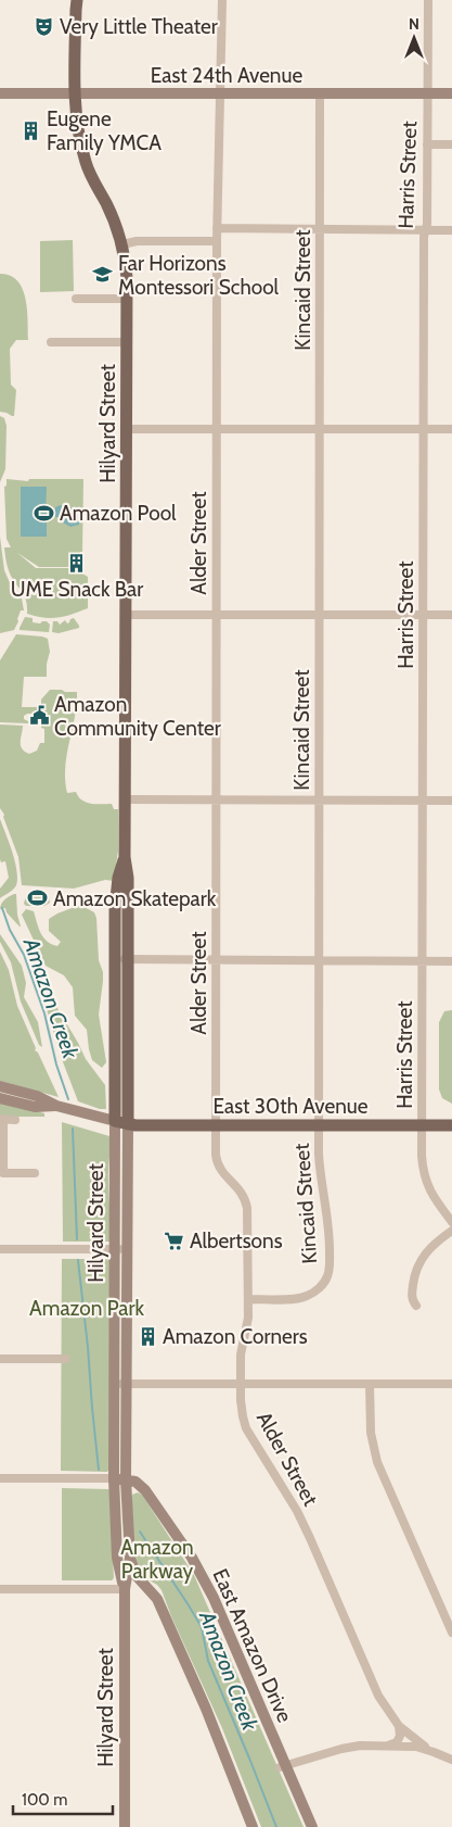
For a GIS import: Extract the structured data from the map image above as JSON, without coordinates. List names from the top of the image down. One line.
{"streets":{"main road":["East 24th Avenue","Hilyard Street","East 30th Avenue","East Amazon Drive"],"street":["Harris Street","Kincaid Street","Alder Street"]},"crossings":[["East 24th Avenue","Harris Street"],["East 24th Avenue","Kincaid Street"],["East 24th Avenue","Hilyard Street"],["East 24th Avenue","Alder Street"],["Harris Street","East 30th Avenue"],["Kincaid Street","Alder Street"],["Kincaid Street","East 30th Avenue"],["Hilyard Street","East 30th Avenue"],["Hilyard Street","East Amazon Drive"],["Alder Street","East 30th Avenue"]],"water":["Amazon Creek"],"parks":["Amazon Park","Amazon Parkway"],"places":{"theatre":["Very Little Theater"],"building":["Eugene Family YMCA","UME Snack Bar","Amazon Corners"],"school or university":["Far Horizons Montessori School"],"sports":["Amazon Pool","Amazon Skatepark"],"public building":["Amazon Community Center"],"supermarket":["Albertsons"]},"scale_bar":"100 m","north":"top"}
